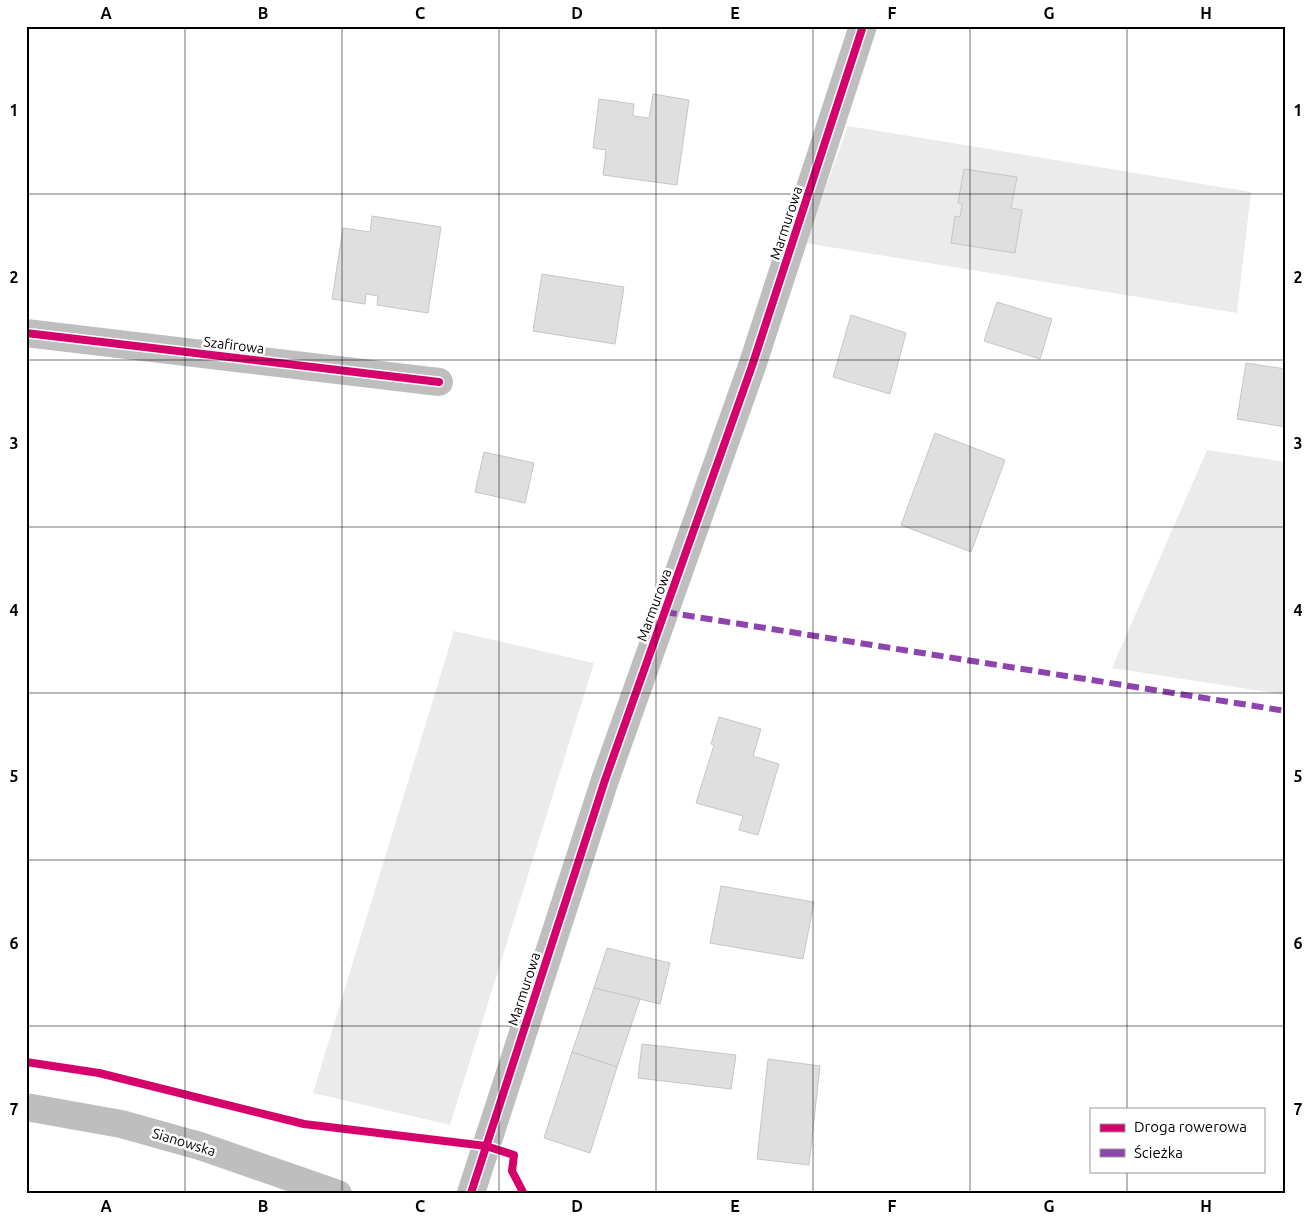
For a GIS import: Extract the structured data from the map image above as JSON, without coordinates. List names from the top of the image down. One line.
{"streets":{"street":["Marmurowa","Szafirowa","Sianowska"]},"legend":["Droga rowerowa","Ścieżka"],"grid":{"columns":["A","B","C","D","E","F","G","H"],"rows":["1","2","3","4","5","6","7"]}}
